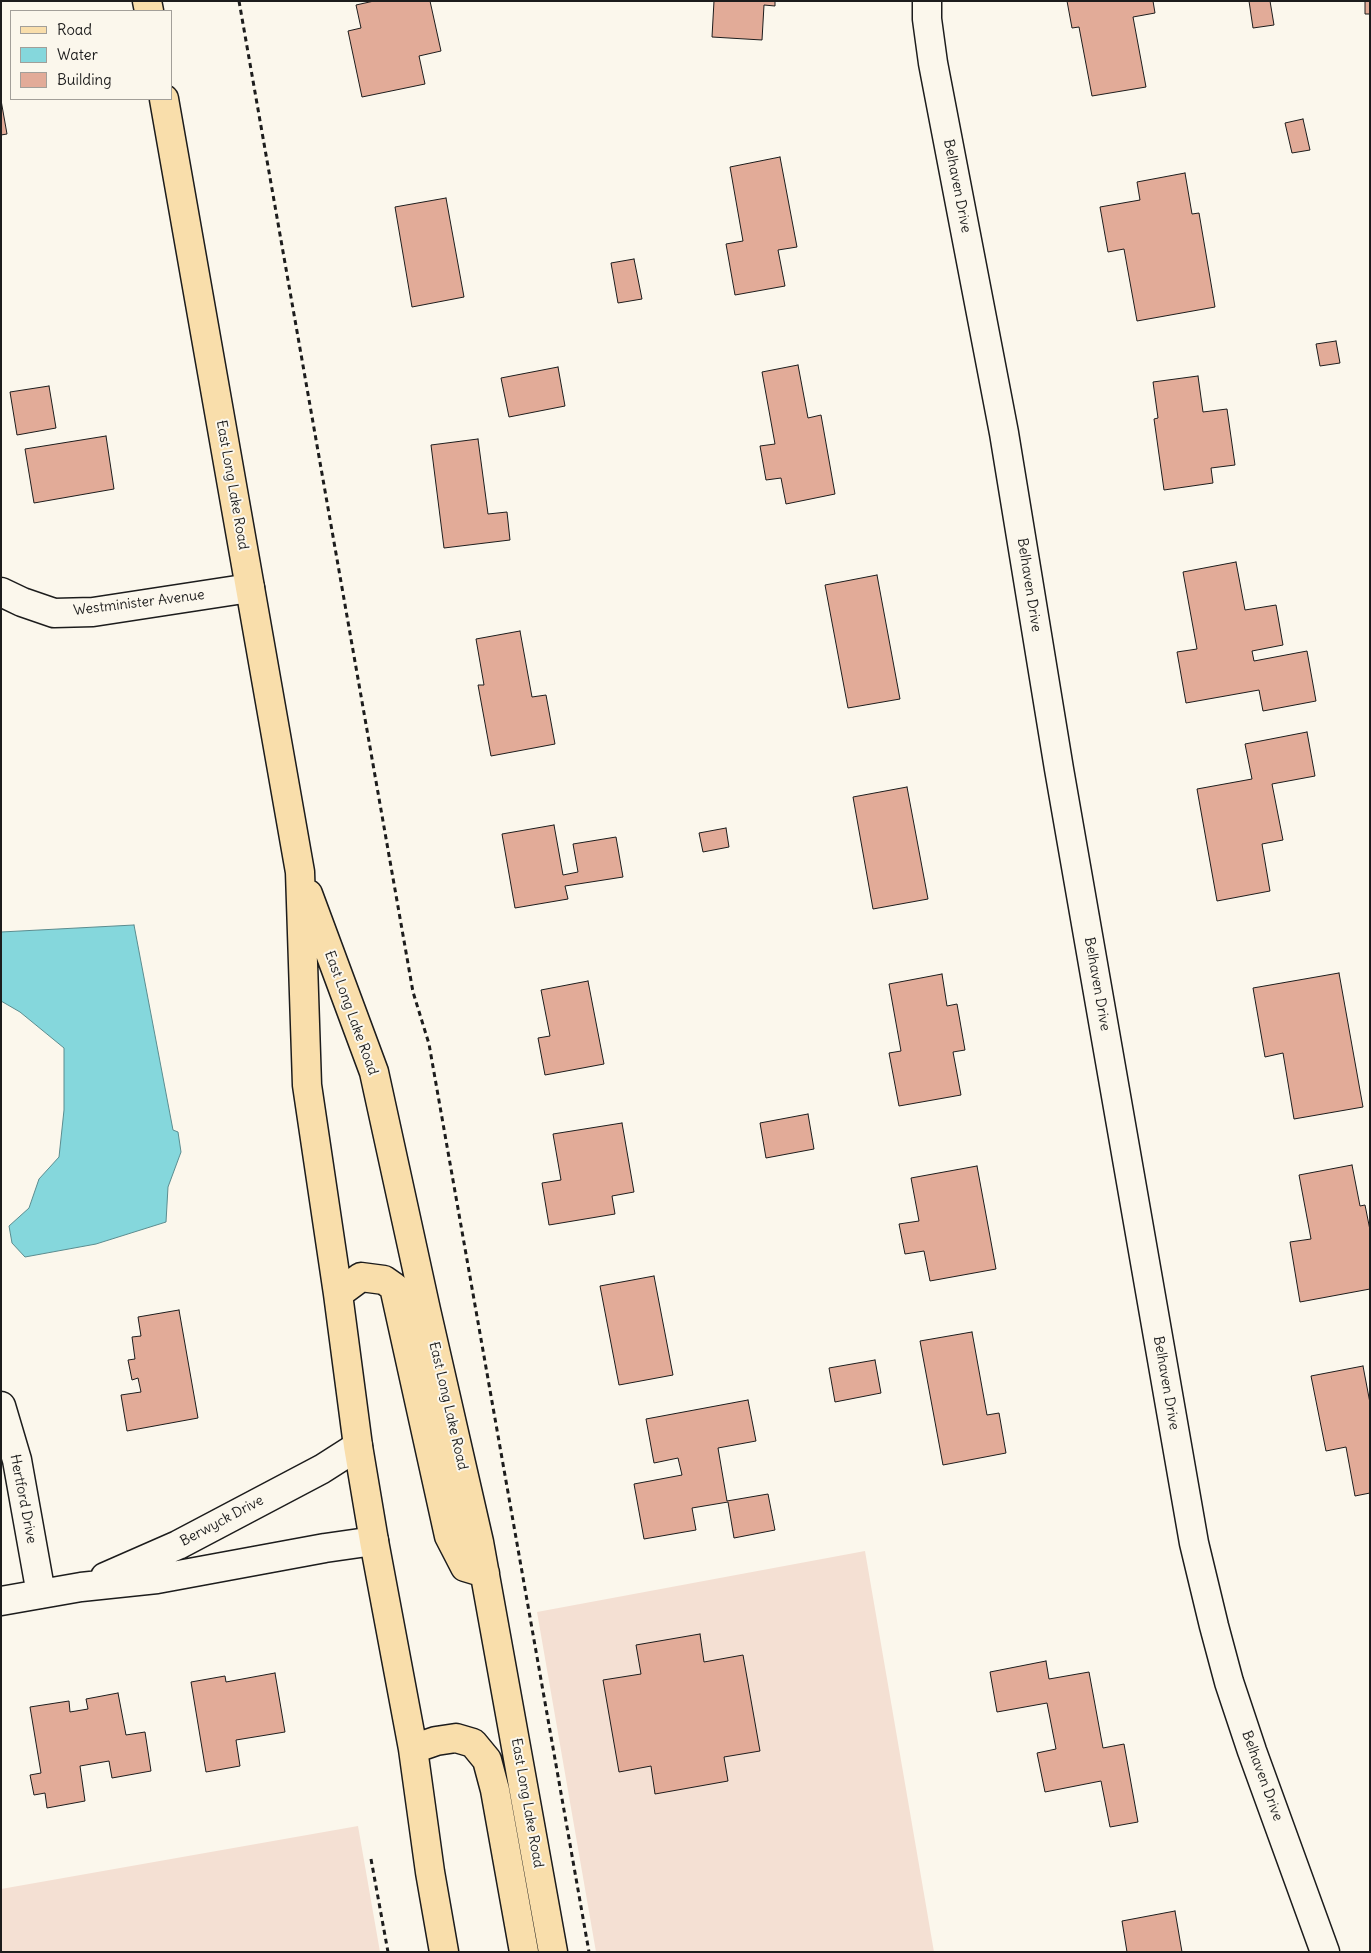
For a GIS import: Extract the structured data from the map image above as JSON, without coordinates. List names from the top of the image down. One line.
{"streets":{"main road":["East Long Lake Road"],"street":["Belhaven Drive","Westminister Avenue","Hertford Drive","Berwyck Drive"]},"crossings":[["East Long Lake Road","Westminister Avenue"],["East Long Lake Road","Berwyck Drive"],["Hertford Drive","Berwyck Drive"]],"legend":["Road","Water","Building"]}
